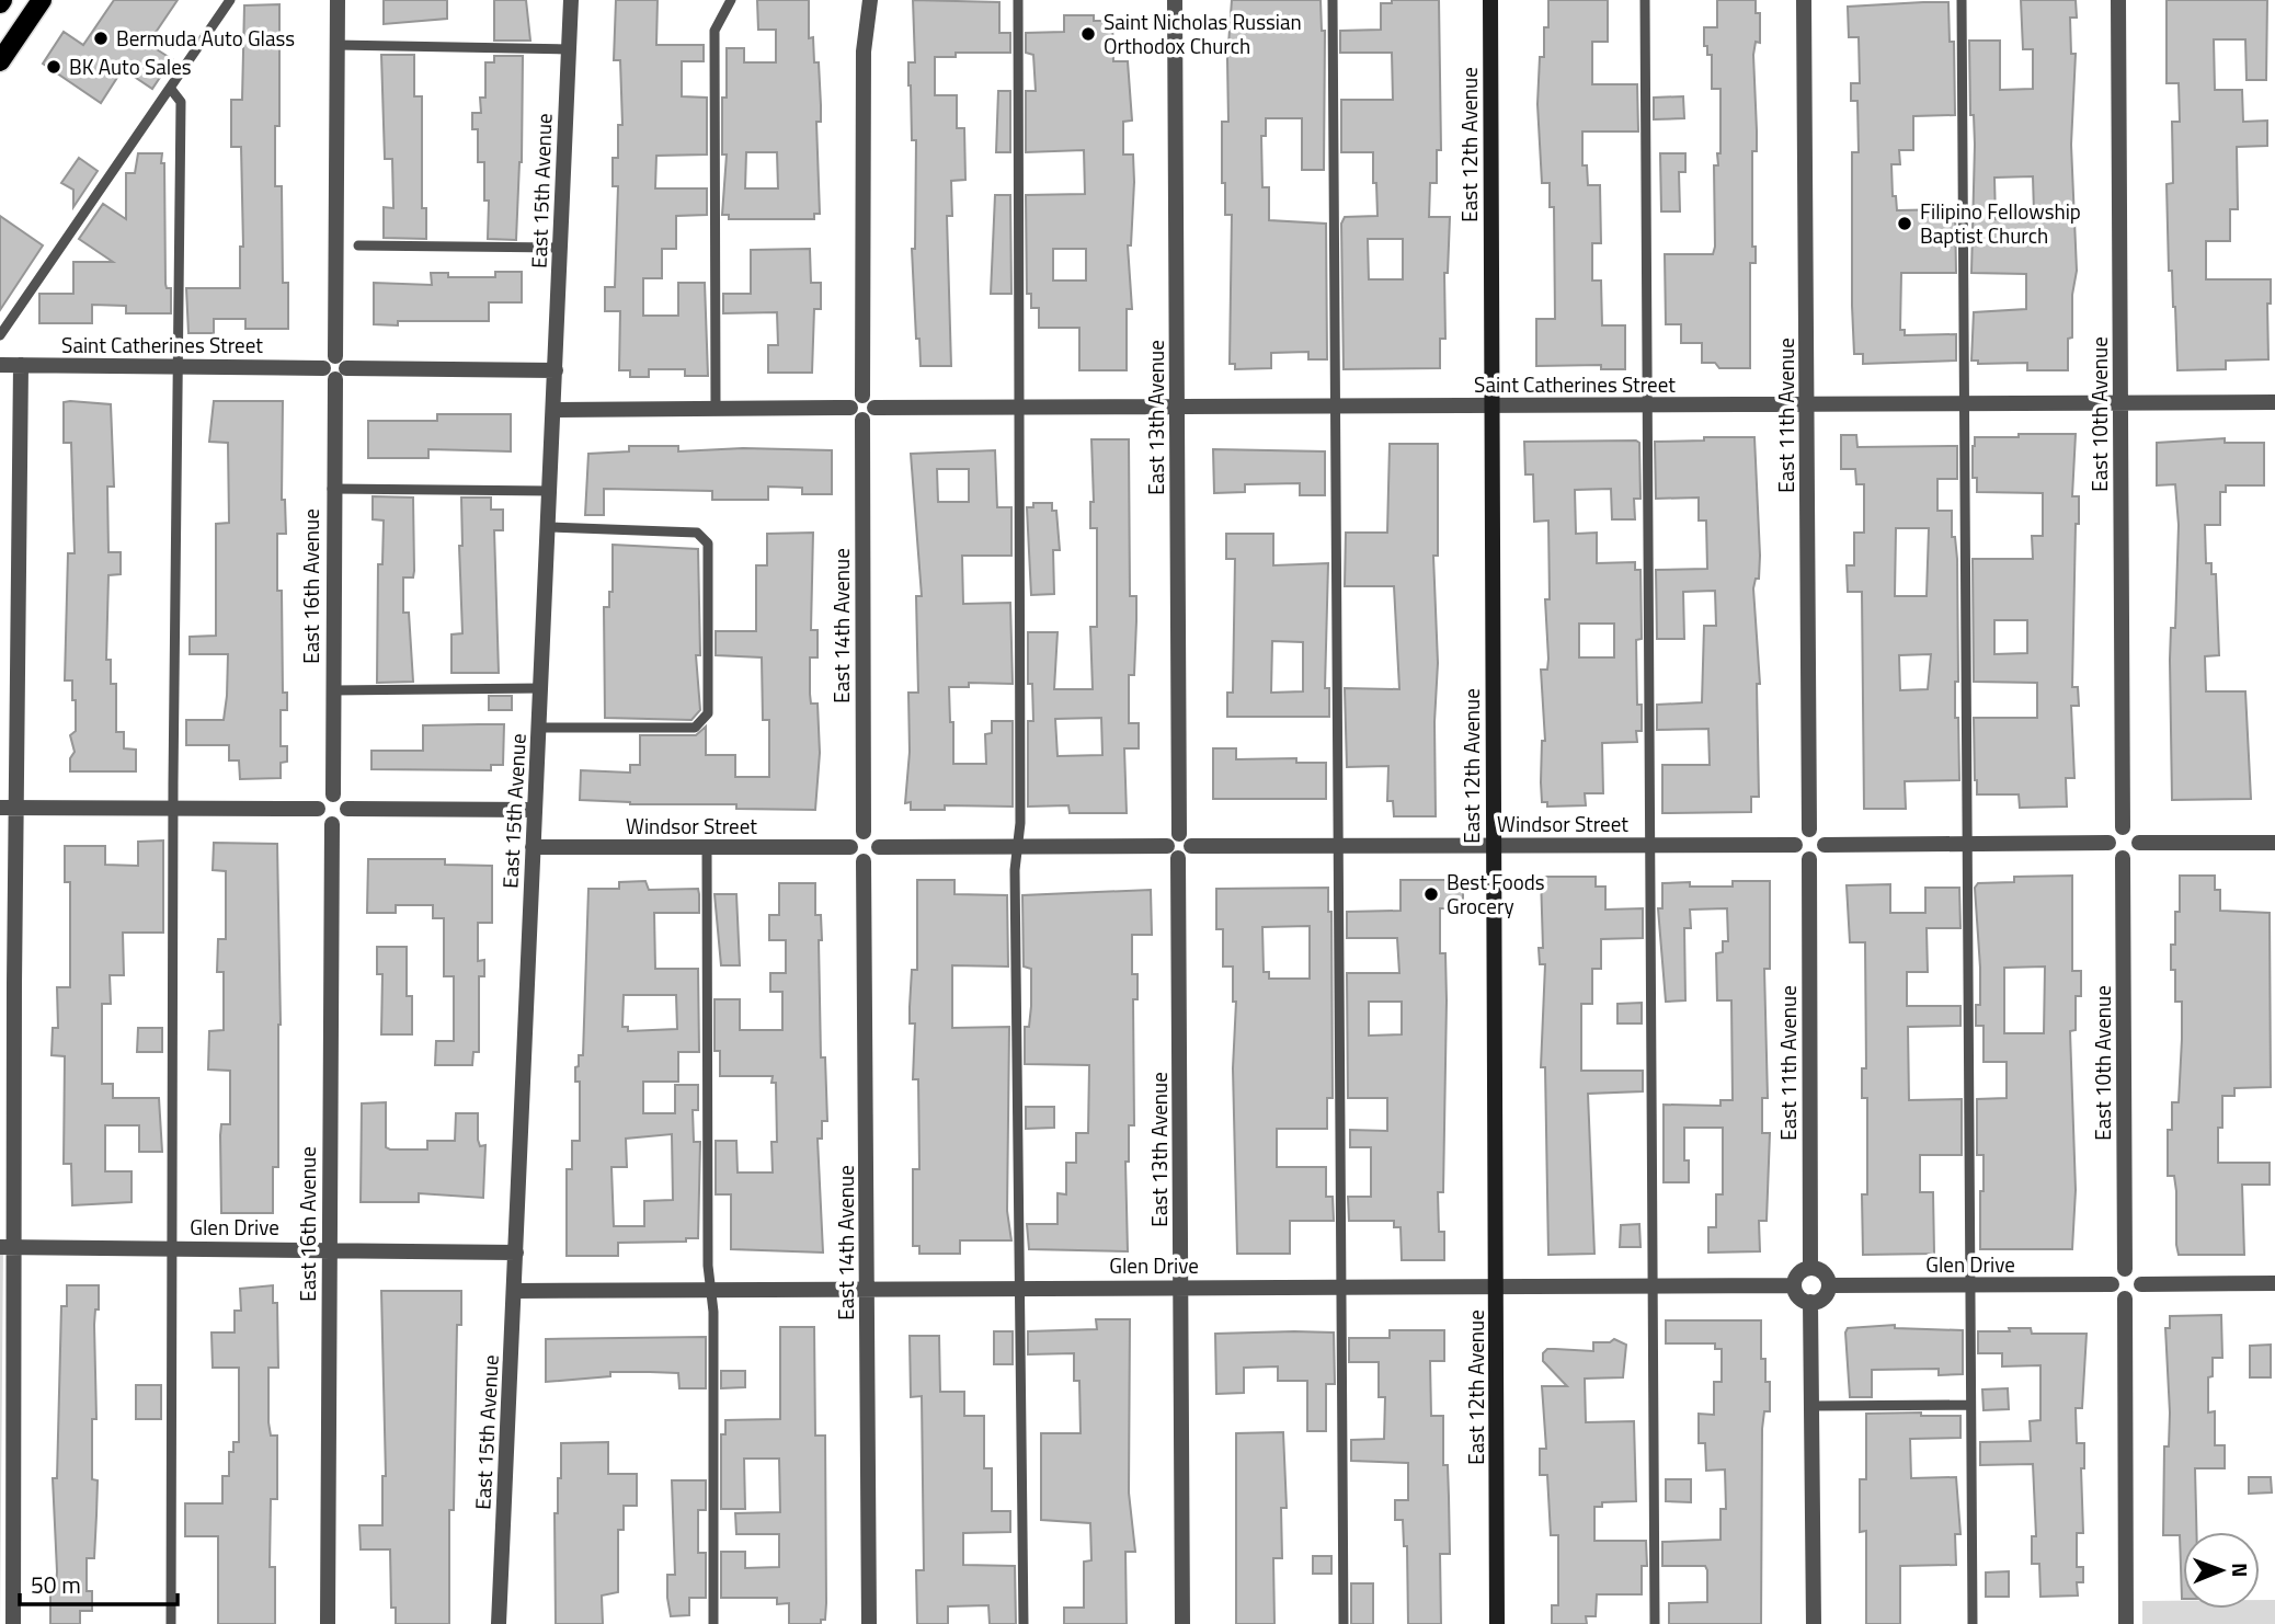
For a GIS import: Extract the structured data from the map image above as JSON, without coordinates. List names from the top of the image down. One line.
{"streets":{"street":["East 12th Avenue","East 15th Avenue","Saint Catherines Street","East 10th Avenue","East 11th Avenue","East 13th Avenue","East 16th Avenue","East 14th Avenue","Windsor Street","Glen Drive"]},"crossings":[["East 12th Avenue","Saint Catherines Street"],["East 12th Avenue","Windsor Street"],["East 12th Avenue","Glen Drive"],["East 15th Avenue","Saint Catherines Street"],["East 15th Avenue","Windsor Street"],["East 15th Avenue","Glen Drive"],["Saint Catherines Street","East 10th Avenue"],["Saint Catherines Street","East 11th Avenue"],["Saint Catherines Street","East 13th Avenue"],["Saint Catherines Street","East 16th Avenue"],["Saint Catherines Street","East 14th Avenue"],["East 10th Avenue","Glen Drive"],["East 11th Avenue","Windsor Street"],["East 11th Avenue","Glen Drive"],["East 13th Avenue","Windsor Street"],["East 13th Avenue","Glen Drive"],["East 16th Avenue","Glen Drive"],["East 14th Avenue","Windsor Street"],["East 14th Avenue","Glen Drive"]],"places":["Saint Nicholas Russian Orthodox Church","Bermuda Auto Glass","BK Auto Sales","Filipino Fellowship Baptist Church","Best Foods Grocery"],"scale_bar":"50 m","north":"right"}
